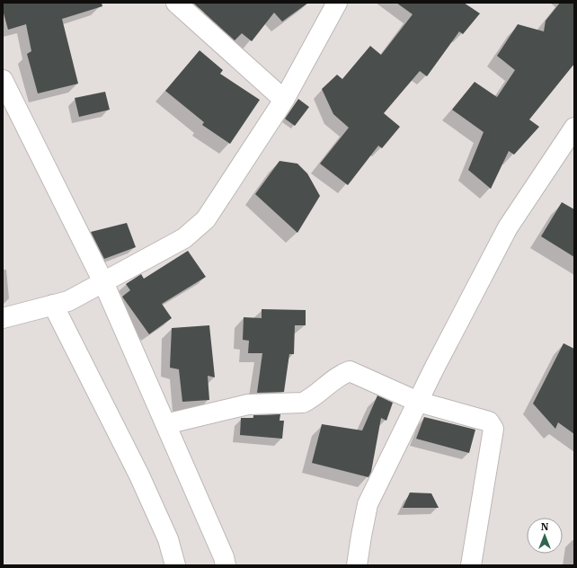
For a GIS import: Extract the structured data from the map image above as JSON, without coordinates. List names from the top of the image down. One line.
{"north":"top"}
